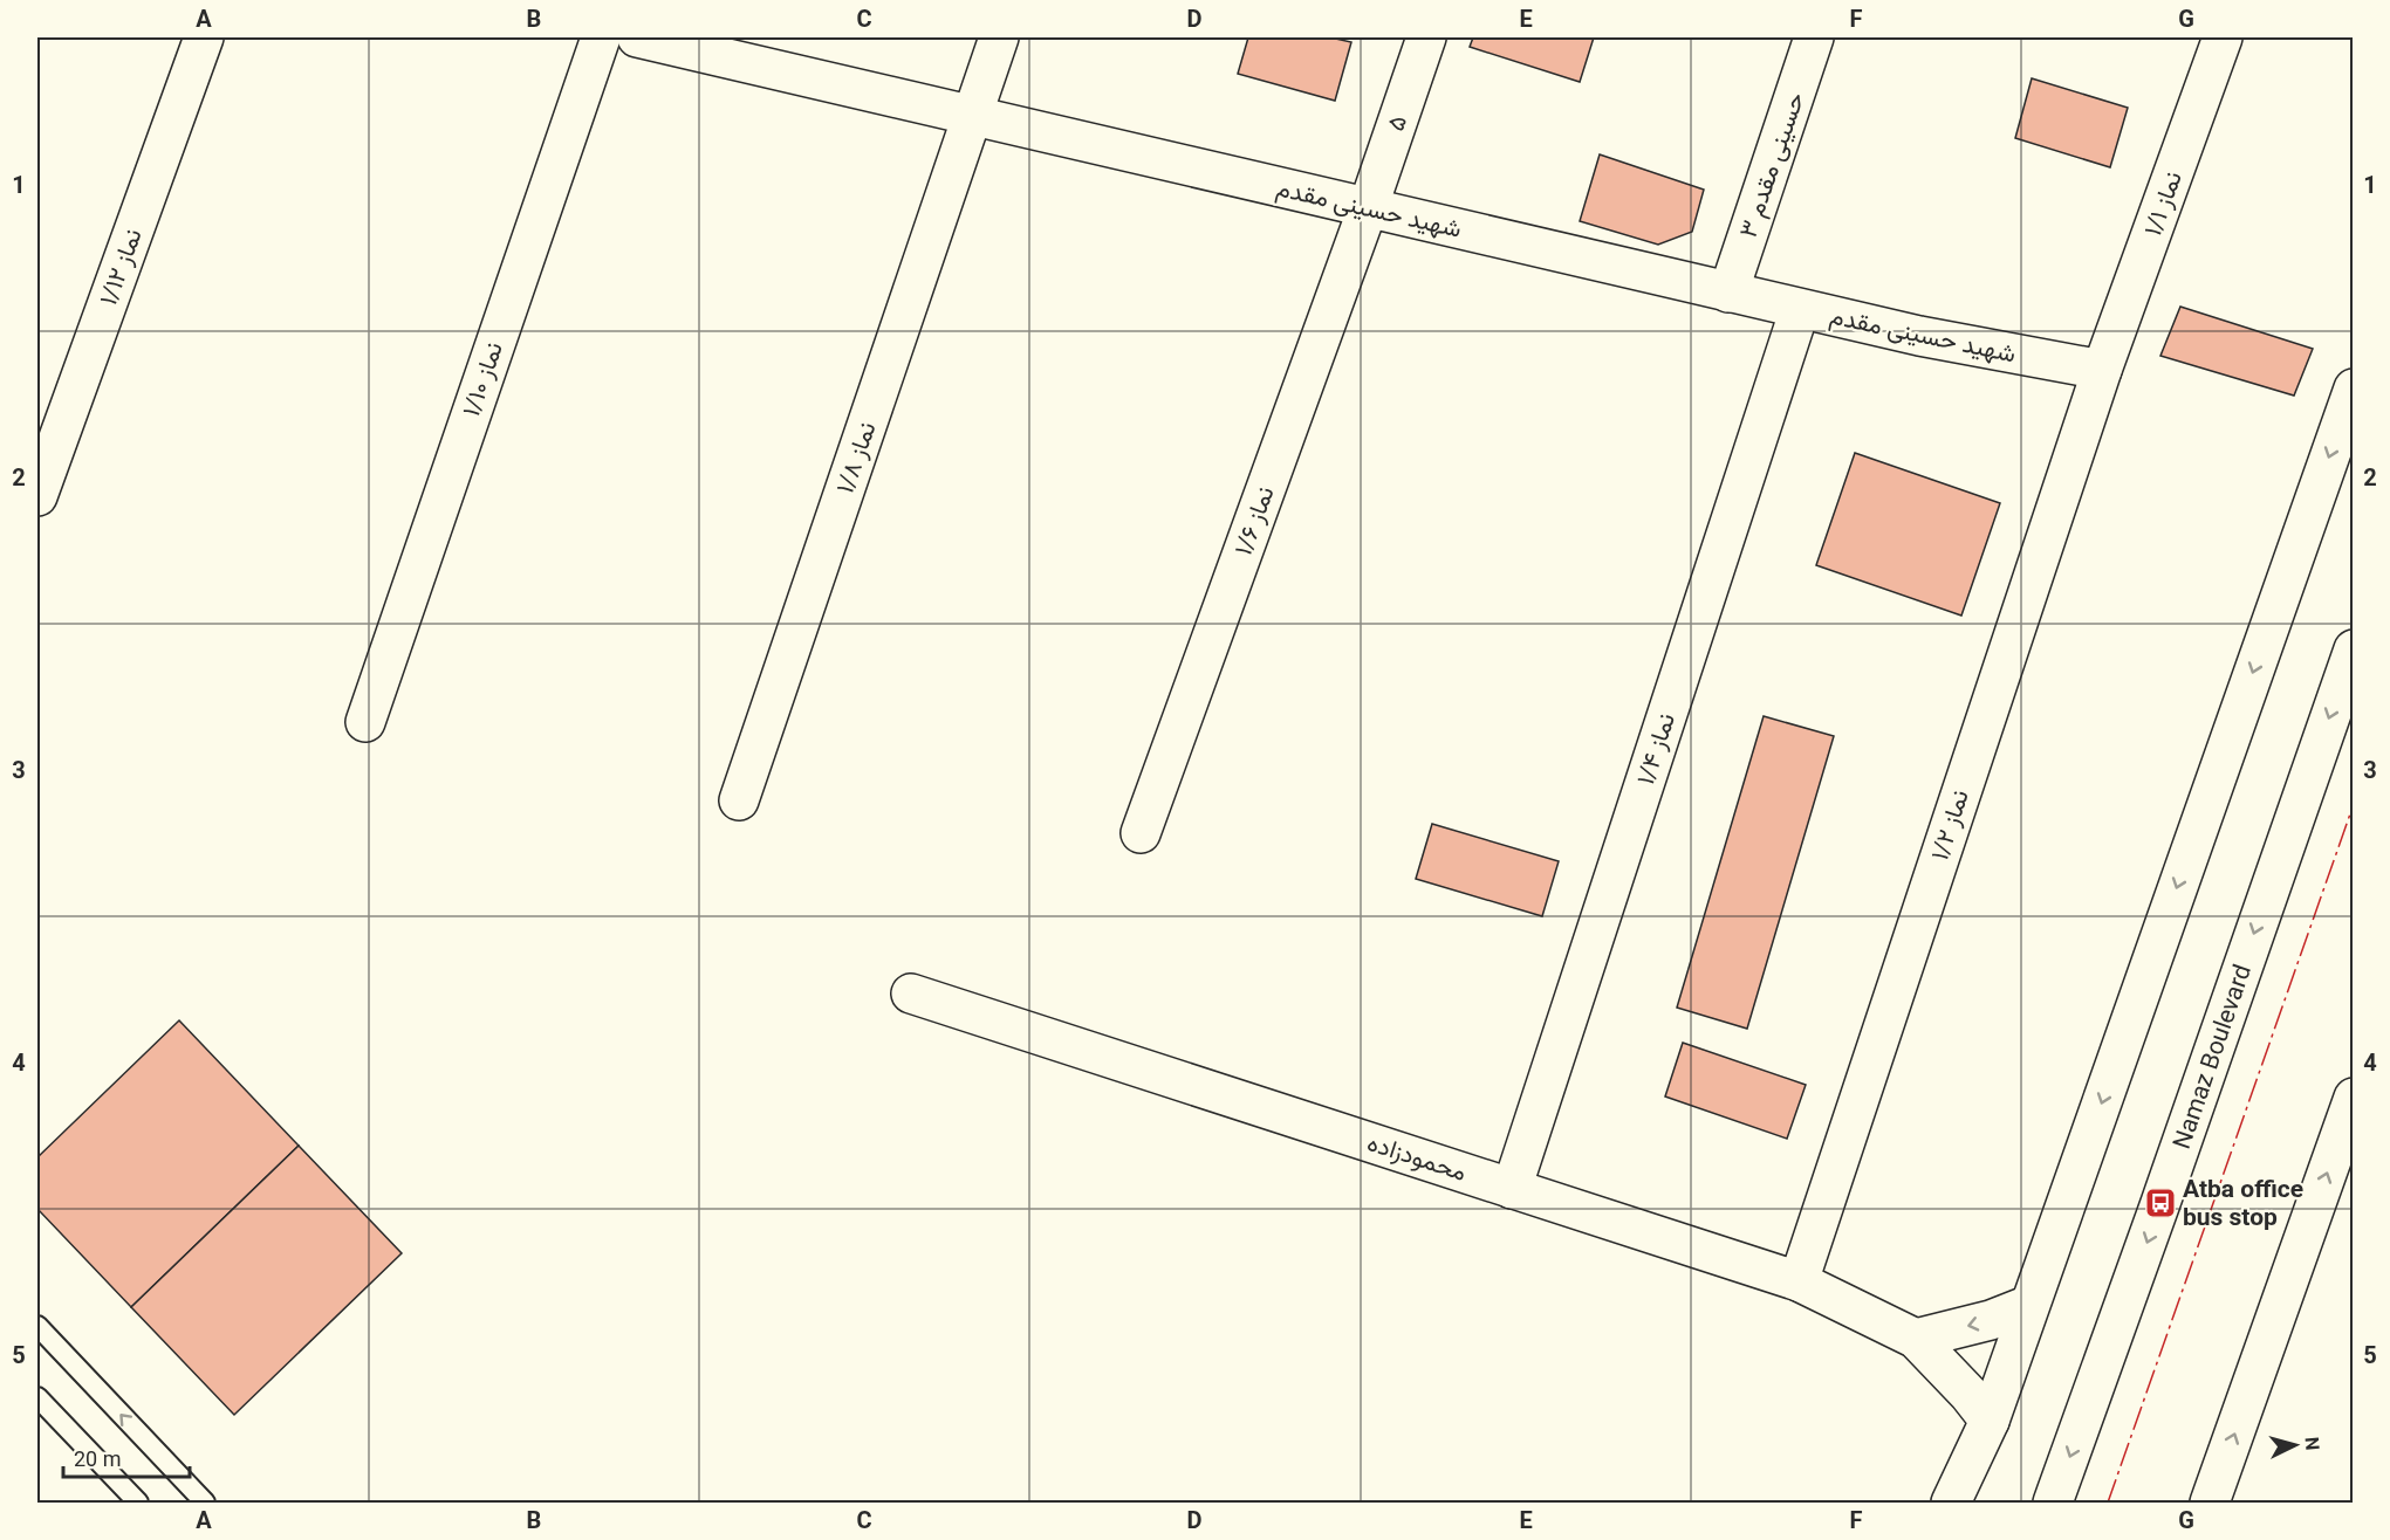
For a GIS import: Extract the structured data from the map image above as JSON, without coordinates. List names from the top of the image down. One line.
{"streets":{"street":["۵","حسینی مقدم ۳","نماز ۱/۱","شهید حسینی مقدم","نماز ۱/۱۲","نماز ۱/۱۰","نماز ۱/۸","نماز ۱/۶","نماز ۱/۴","نماز ۱/۲","Namaz Boulevard","محمودزاده"]},"crossings":[["۵","شهید حسینی مقدم"],["۵","نماز ۱/۶"],["حسینی مقدم ۳","شهید حسینی مقدم"],["نماز ۱/۱","شهید حسینی مقدم"],["نماز ۱/۱","نماز ۱/۲"],["شهید حسینی مقدم","نماز ۱/۸"],["شهید حسینی مقدم","نماز ۱/۶"],["شهید حسینی مقدم","نماز ۱/۴"],["شهید حسینی مقدم","نماز ۱/۲"],["نماز ۱/۴","محمودزاده"],["نماز ۱/۲","محمودزاده"]],"places":{"bus stop":["Atba office bus stop"]},"scale_bar":"20 m","north":"right","grid":{"columns":["A","B","C","D","E","F","G"],"rows":["1","2","3","4","5"]}}
